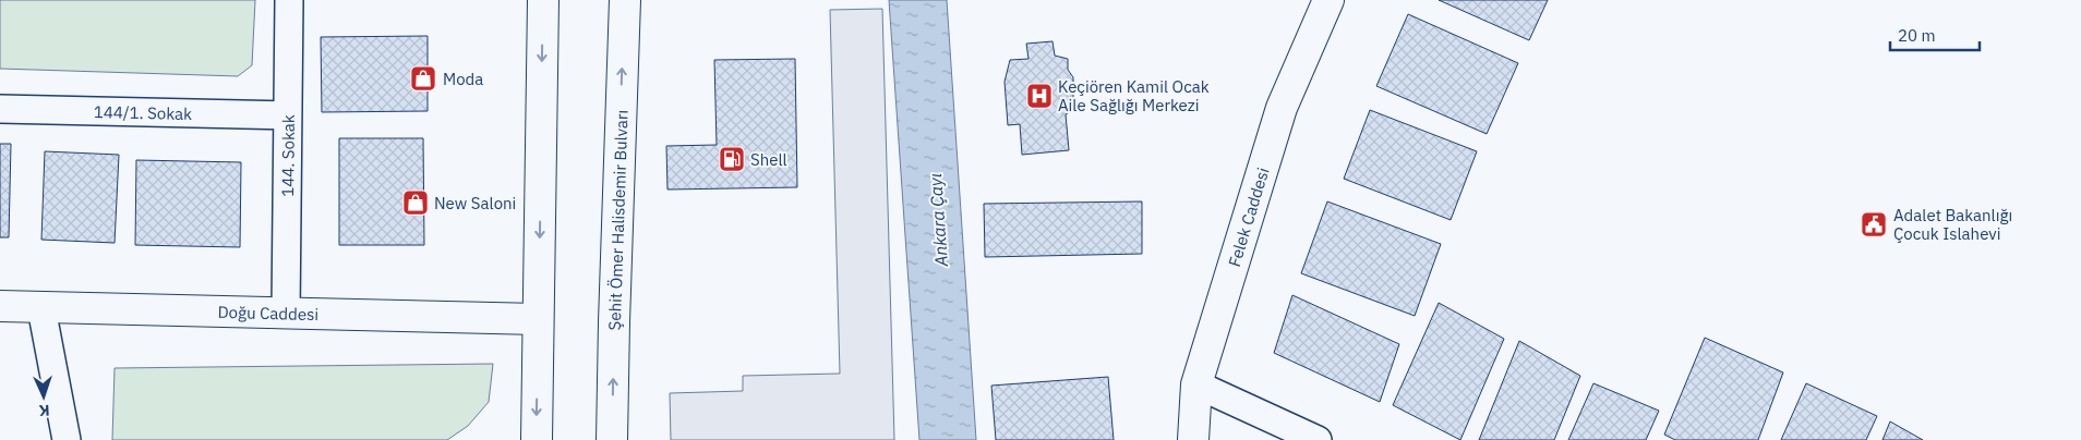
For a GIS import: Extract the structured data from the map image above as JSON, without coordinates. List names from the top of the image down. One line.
{"streets":{"main road":["Felek Caddesi","Şehit Ömer Halisdemir Bulvarı","Doğu Caddesi"],"street":["144/1. Sokak","144. Sokak"]},"crossings":[["144/1. Sokak","144. Sokak"],["144. Sokak","Doğu Caddesi"]],"water":["Ankara Çayı"],"places":{"shop":["Moda","New Saloni"],"hospital":["Keçiören Kamil Ocak Aile Sağlığı Merkezi"],"fuel station":["Shell"],"public building":["Adalet Bakanlığı Çocuk Islahevi"]},"scale_bar":"20 m","north":"bottom"}
